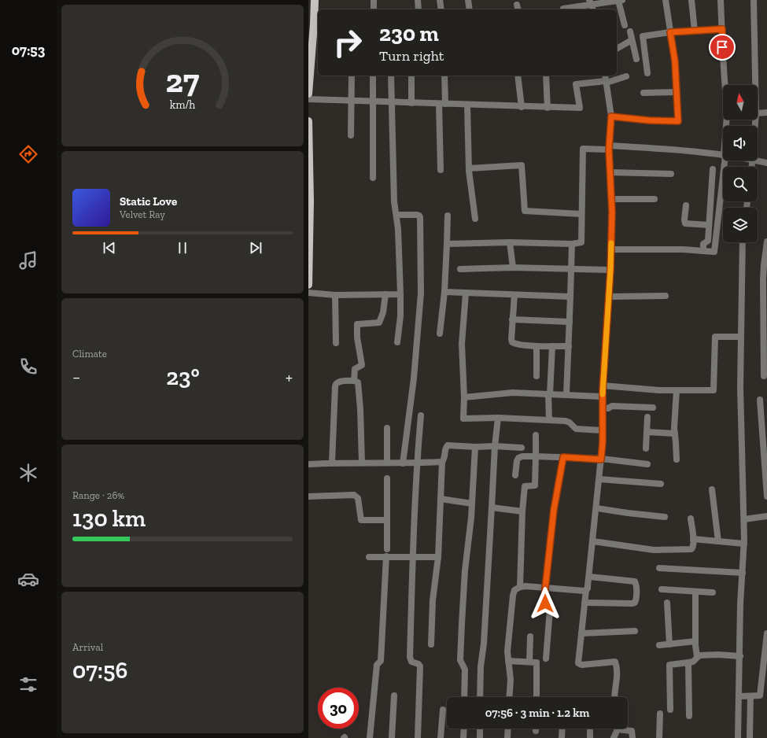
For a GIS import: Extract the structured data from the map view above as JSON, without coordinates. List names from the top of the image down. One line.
{"north":"top","page":{"tabs":"07:53","turn":["230 m","Turn right"],"song":["Static Love","Velvet Ray"],"tile":["Climate",["Range · 26%","130 km"],["Arrival","07:56"]],"heat":["−","23°","+"],"limit":"30","trip":"07:56 · 3 min · 1.2 km","gauge":["27","km/h"]}}
